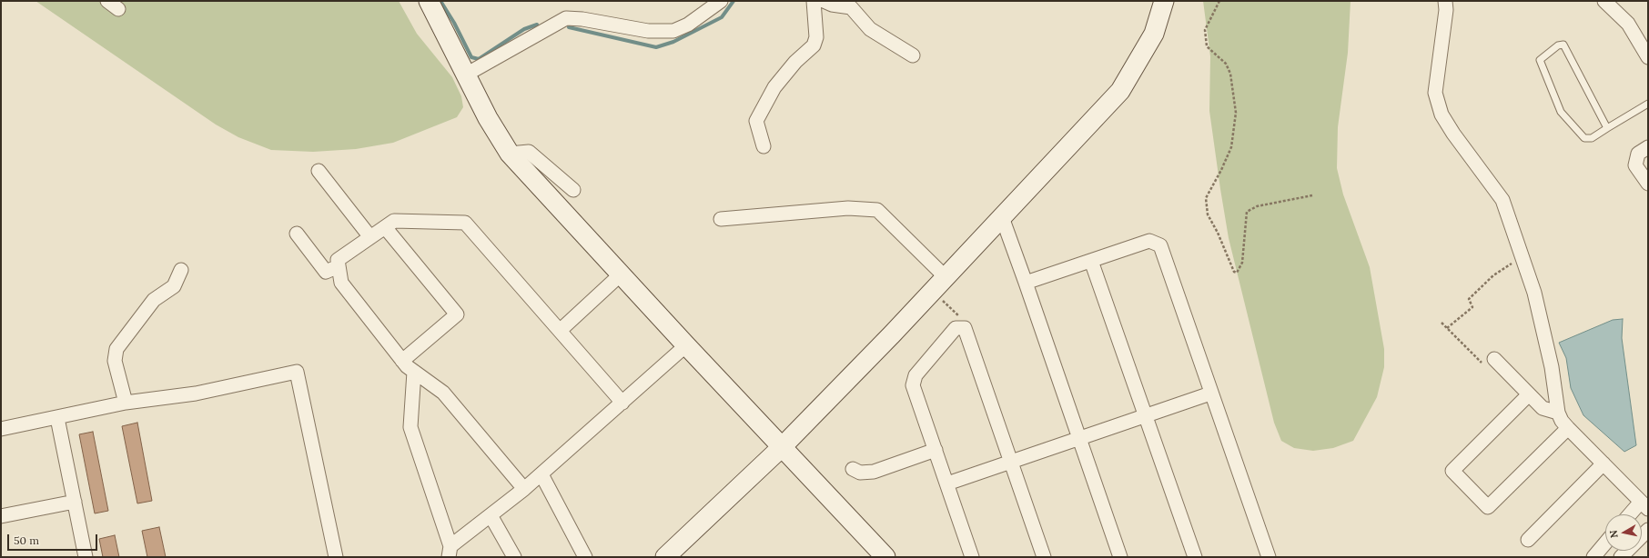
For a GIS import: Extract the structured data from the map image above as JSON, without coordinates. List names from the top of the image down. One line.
{"scale_bar":"50 m","north":"left"}
